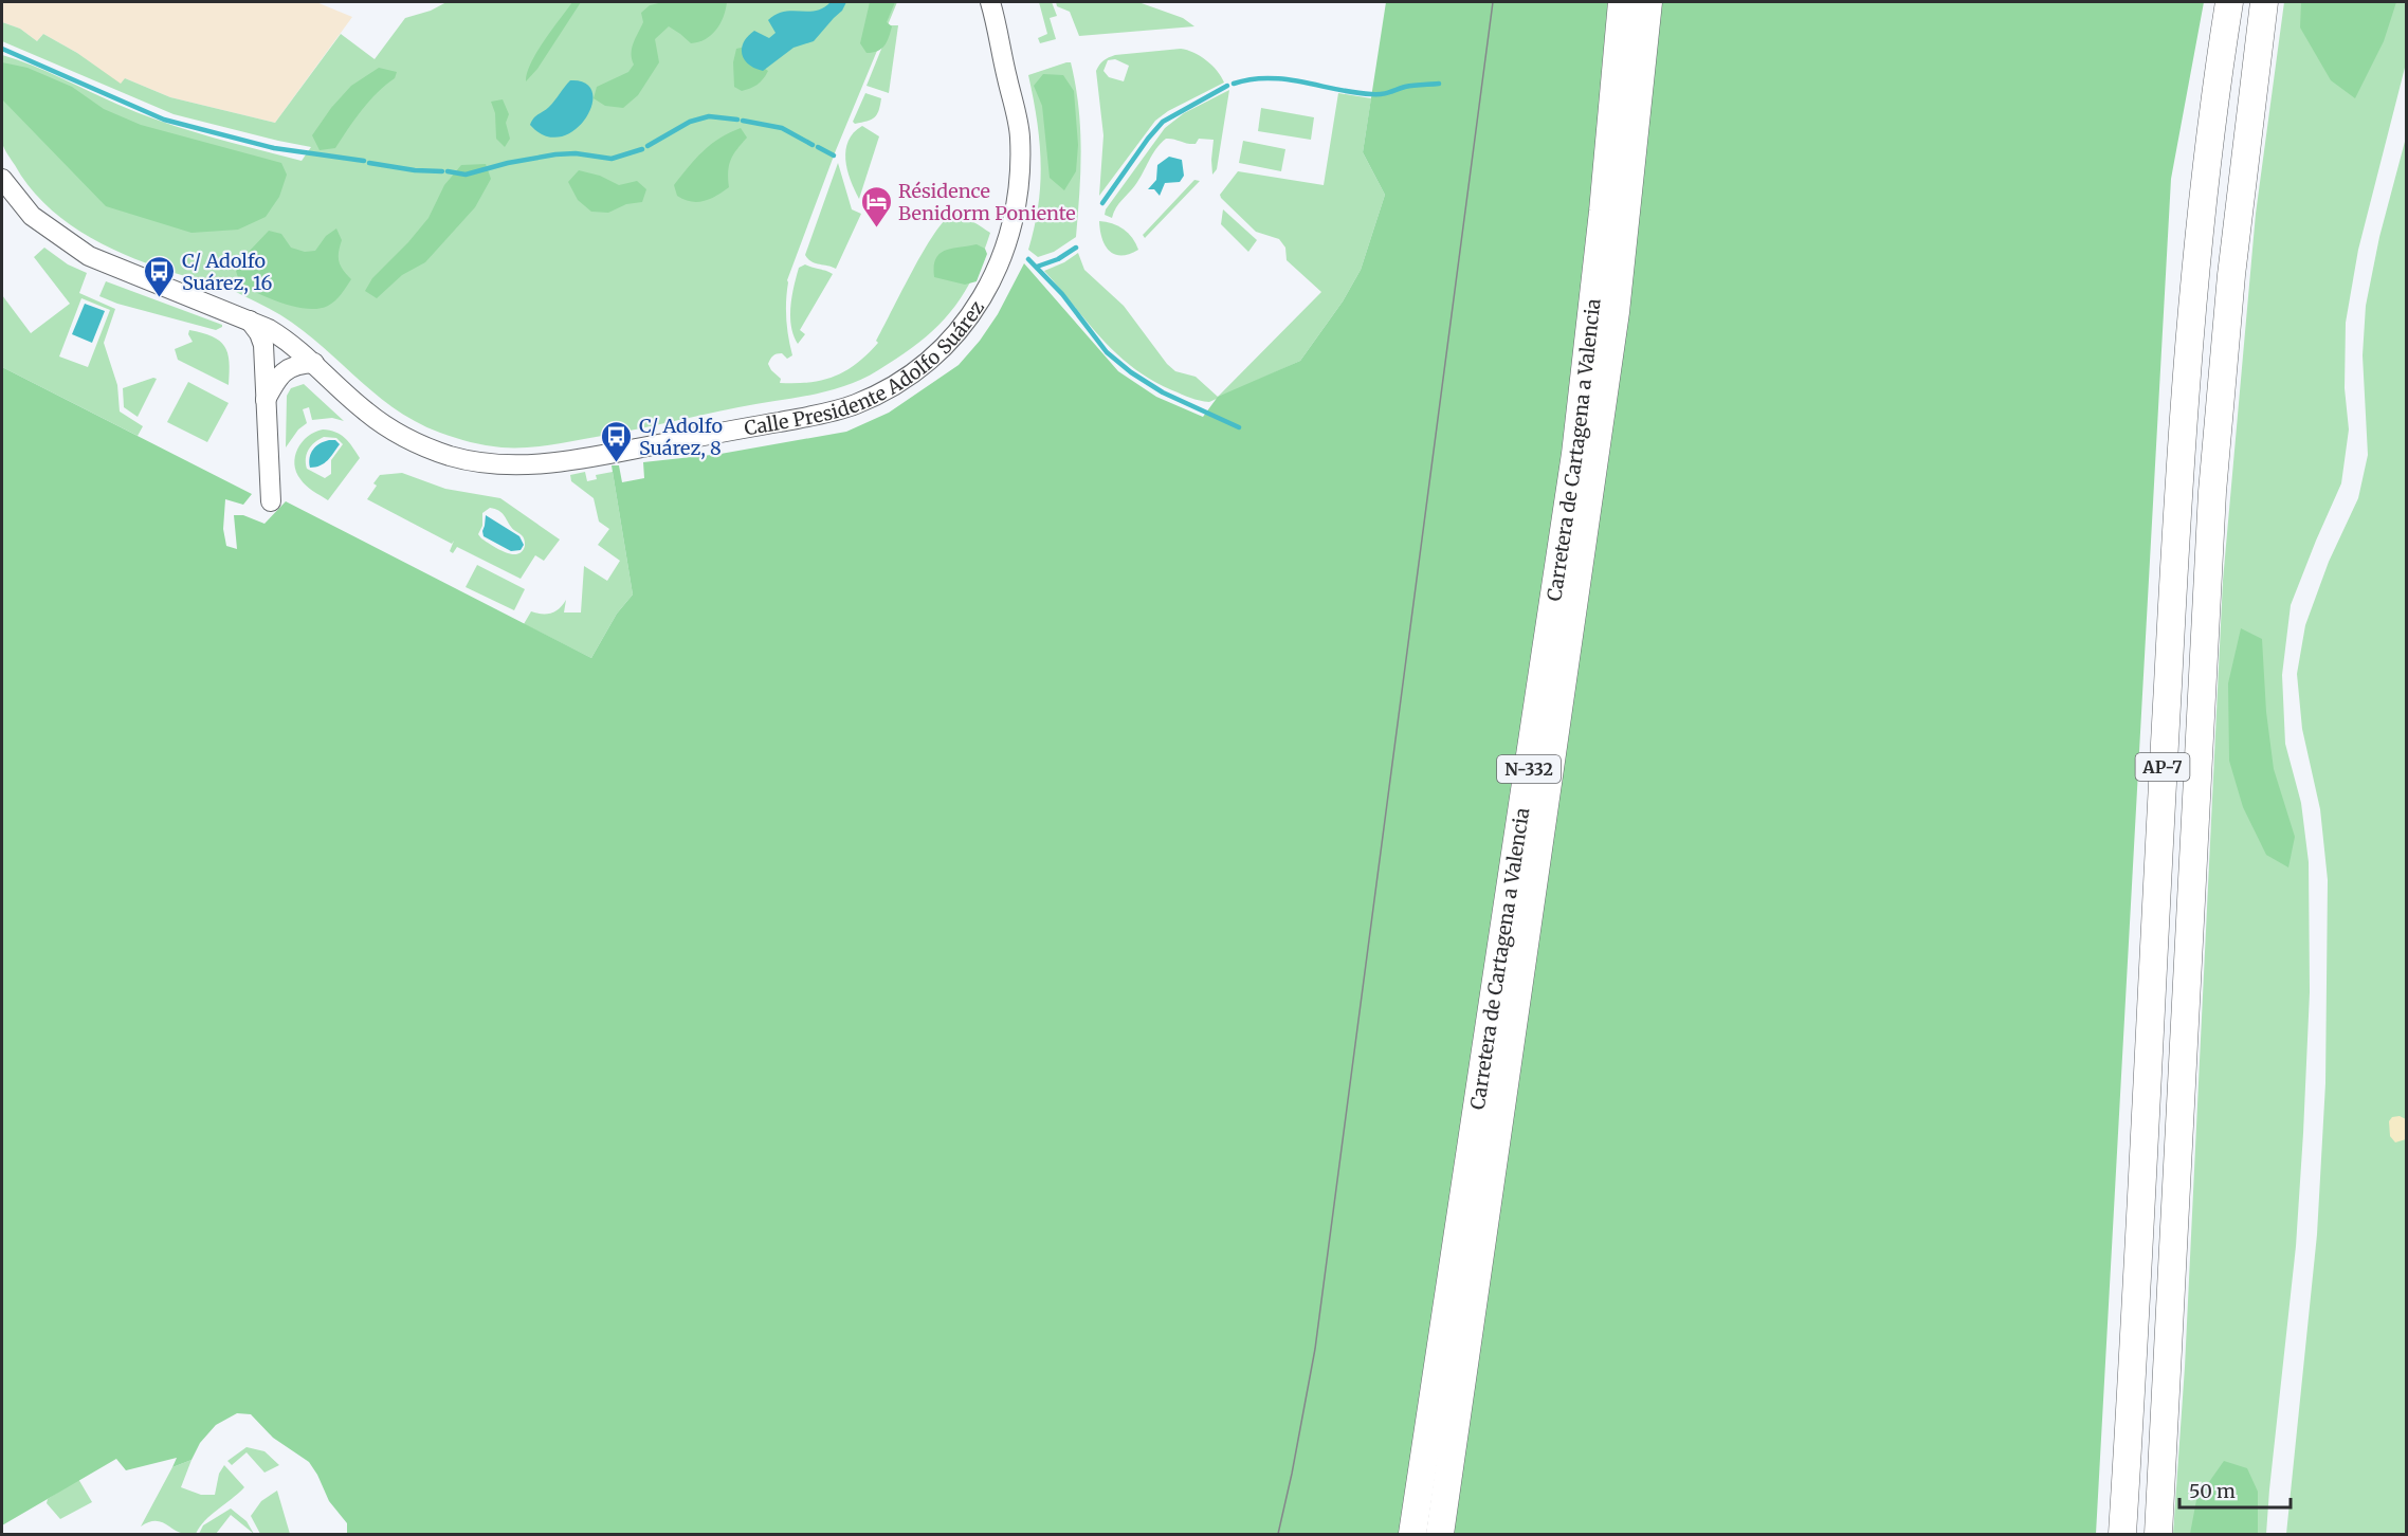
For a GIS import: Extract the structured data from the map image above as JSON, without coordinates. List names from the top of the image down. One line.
{"streets":{"highway":["Carretera de Cartagena a Valencia","AP-7","N-332"],"street":["Calle Presidente Adolfo Suárez"]},"places":{"hotel":["Résidence Benidorm Poniente"],"bus stop":["C/ Adolfo Suárez, 16","C/ Adolfo Suárez, 8"]},"scale_bar":"50 m"}
